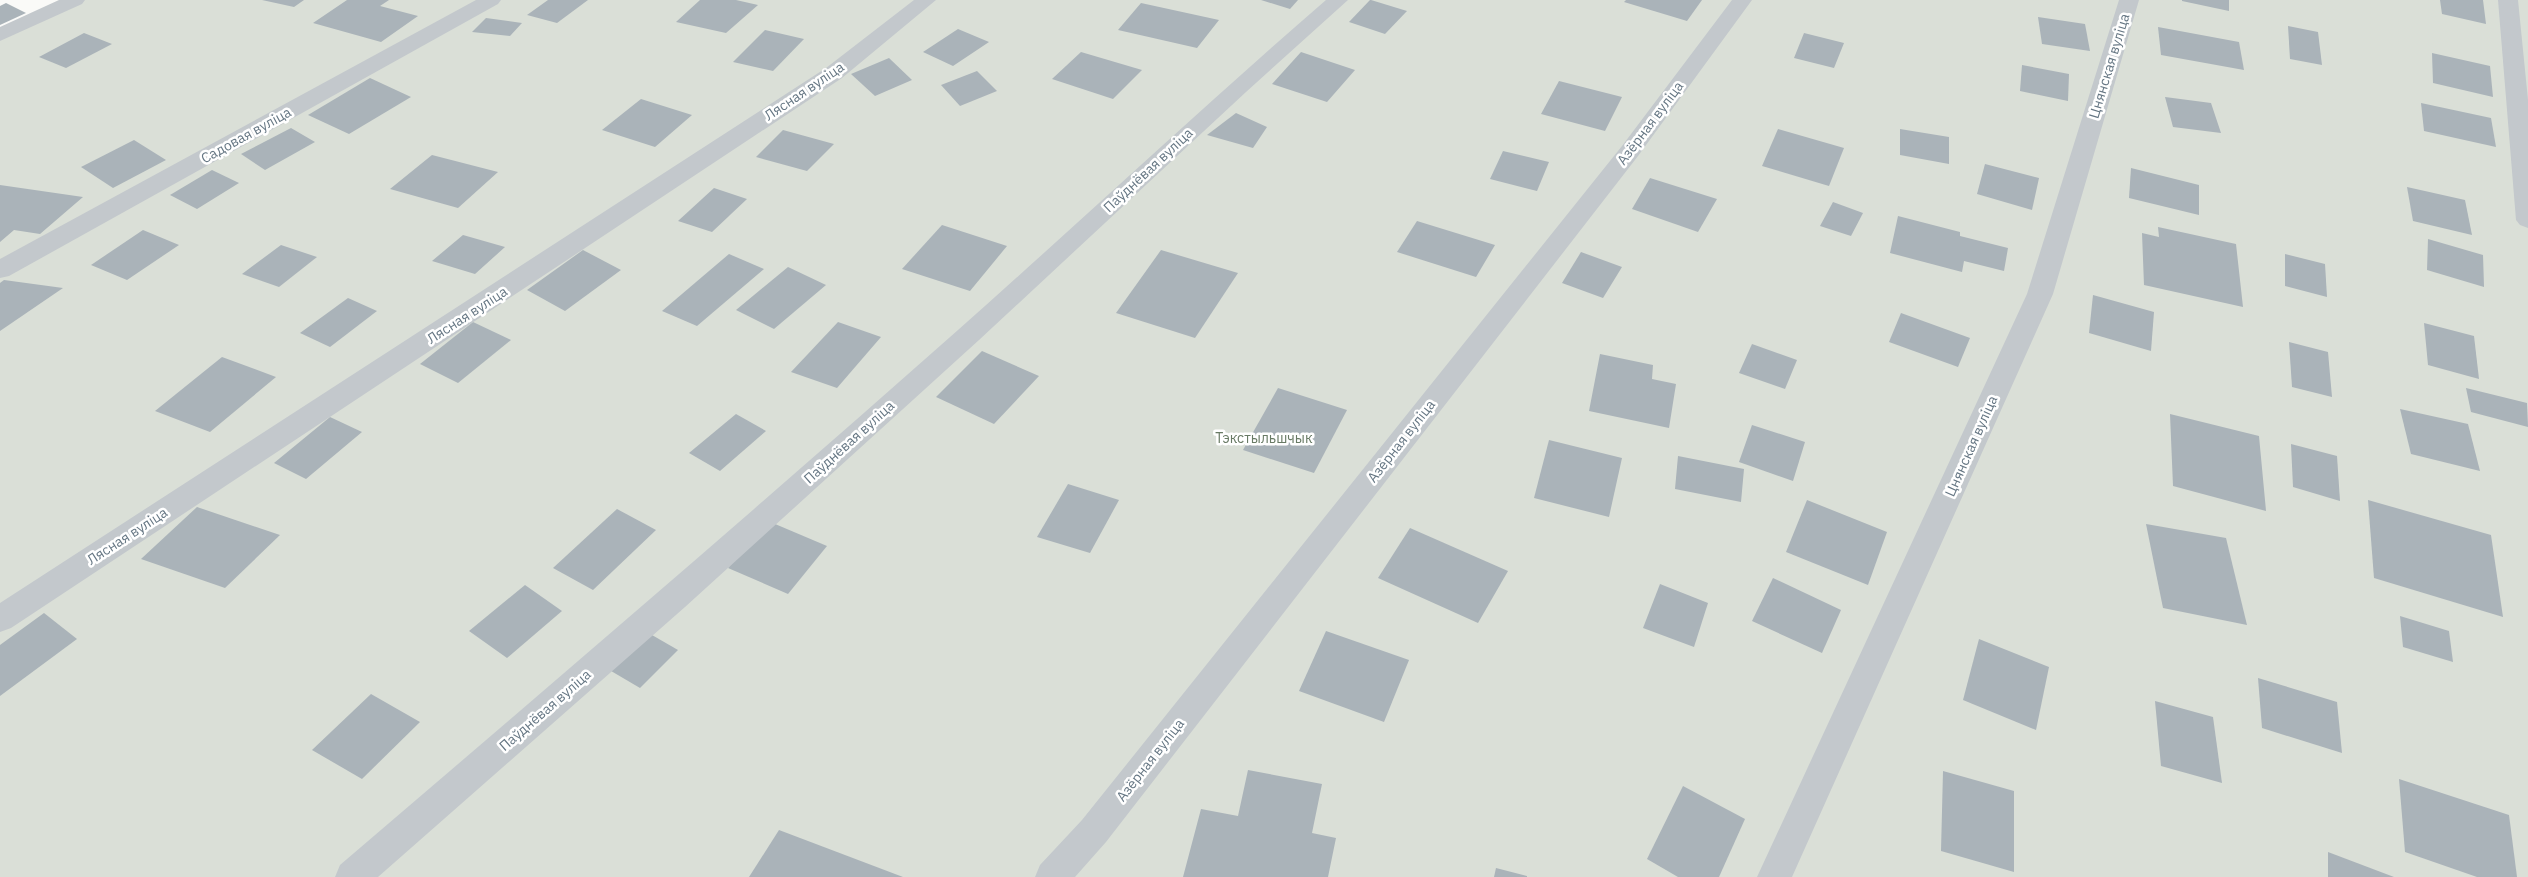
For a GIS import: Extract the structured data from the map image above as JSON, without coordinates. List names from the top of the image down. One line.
{"streets":{"street":["Цнянская вуліца","Лясная вуліца","Азёрная вуліца","Садовая вуліца","Паўднёвая вуліца"]},"parks":["Тэкстыльшчык"]}
